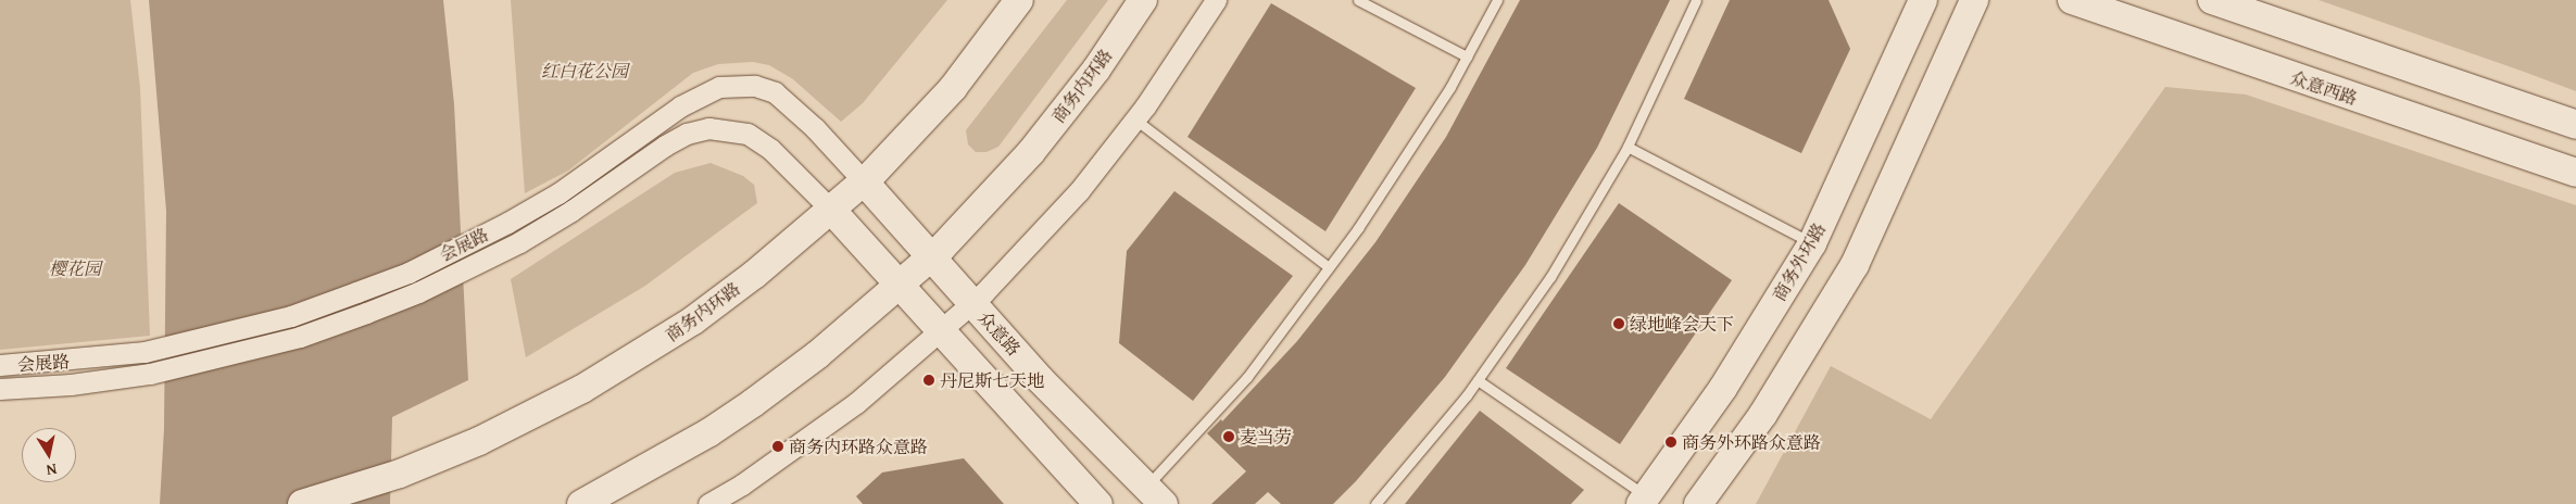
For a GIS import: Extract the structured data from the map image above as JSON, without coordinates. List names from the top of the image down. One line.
{"streets":{"street":["商务内环路","众意西路","会展路","商务外环路","众意路"]},"crossings":[["商务内环路","会展路"],["商务内环路","众意路"],["会展路","众意路"]],"parks":["红白花公园","樱花园"],"places":["绿地峰会天下","丹尼斯七天地","麦当劳","商务外环路众意路","商务内环路众意路"],"north":"bottom"}
